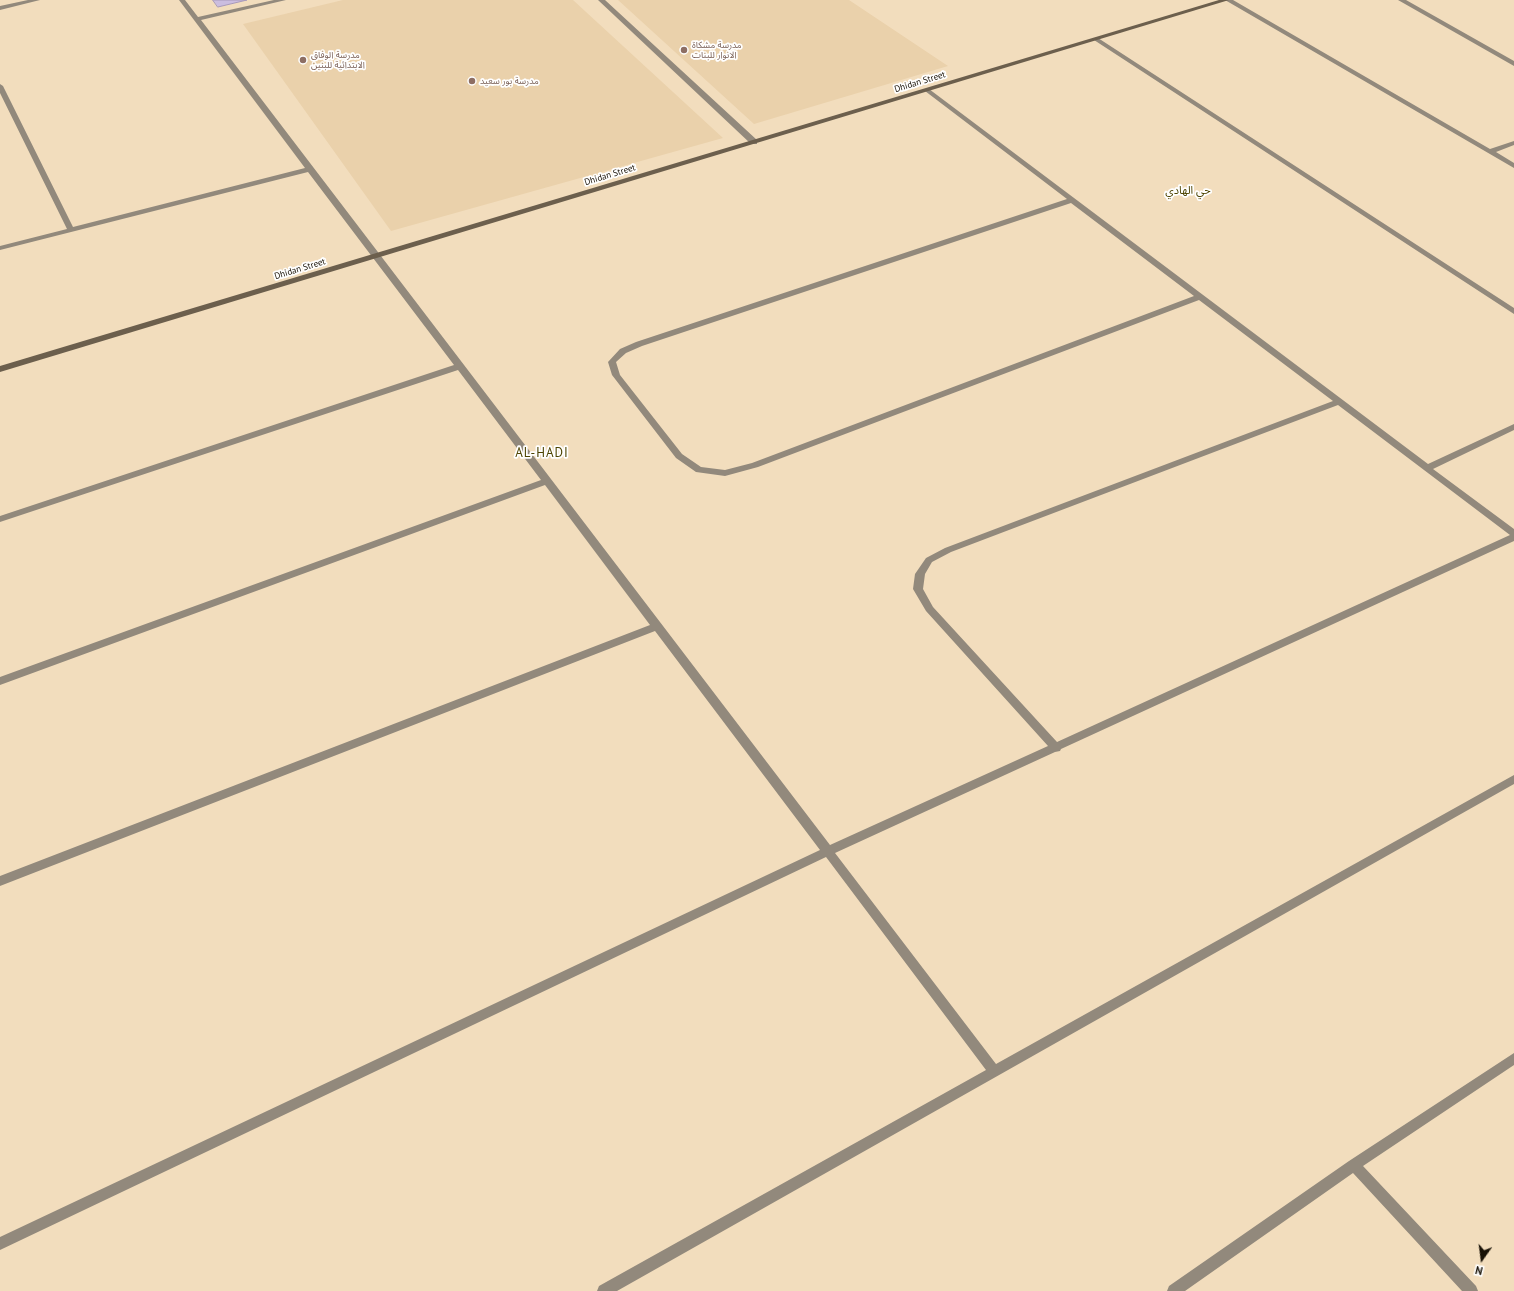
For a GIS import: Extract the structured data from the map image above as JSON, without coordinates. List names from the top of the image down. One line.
{"streets":{"street":["Dhidan Street"]},"districts":["حي الهادي","AL-HADI"],"places":["مدرسة مشكاة الانوار للبنات","مدرسة الوفاق الابتدائية للبنين","مدرسة بور سعيد"],"north":"bottom"}
